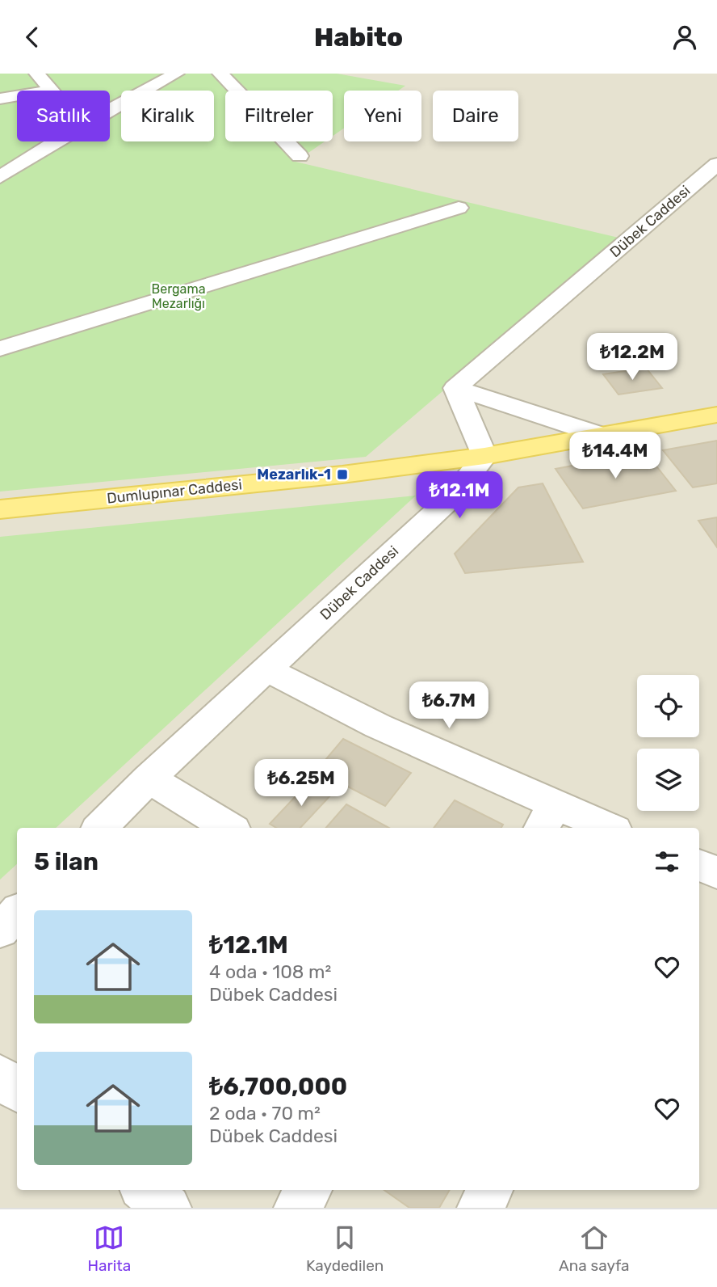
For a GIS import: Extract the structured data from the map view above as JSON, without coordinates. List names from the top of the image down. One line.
{"streets":{"main road":["Dumlupınar Caddesi"],"street":["Dübek Caddesi"]},"crossings":[["Dübek Caddesi","Dumlupınar Caddesi"]],"parks":["Bergama Mezarlığı"],"places":{"transit":["Mezarlık-1"]},"page":{"header":"Habito","chip":["Satılık","Kiralık","Filtreler","Yeni","Daire"],"price":["₺12.2M","₺14.4M","₺12.1M","₺6.7M","₺6.25M"],"heading":"5 ilan","list":[{"name":"₺12.1M","note":"4 oda · 108 m² · Dübek Caddesi"},{"name":"₺6,700,000","note":"2 oda · 70 m² · Dübek Caddesi"}],"tabs":["Harita","Kaydedilen","Ana sayfa"]}}
